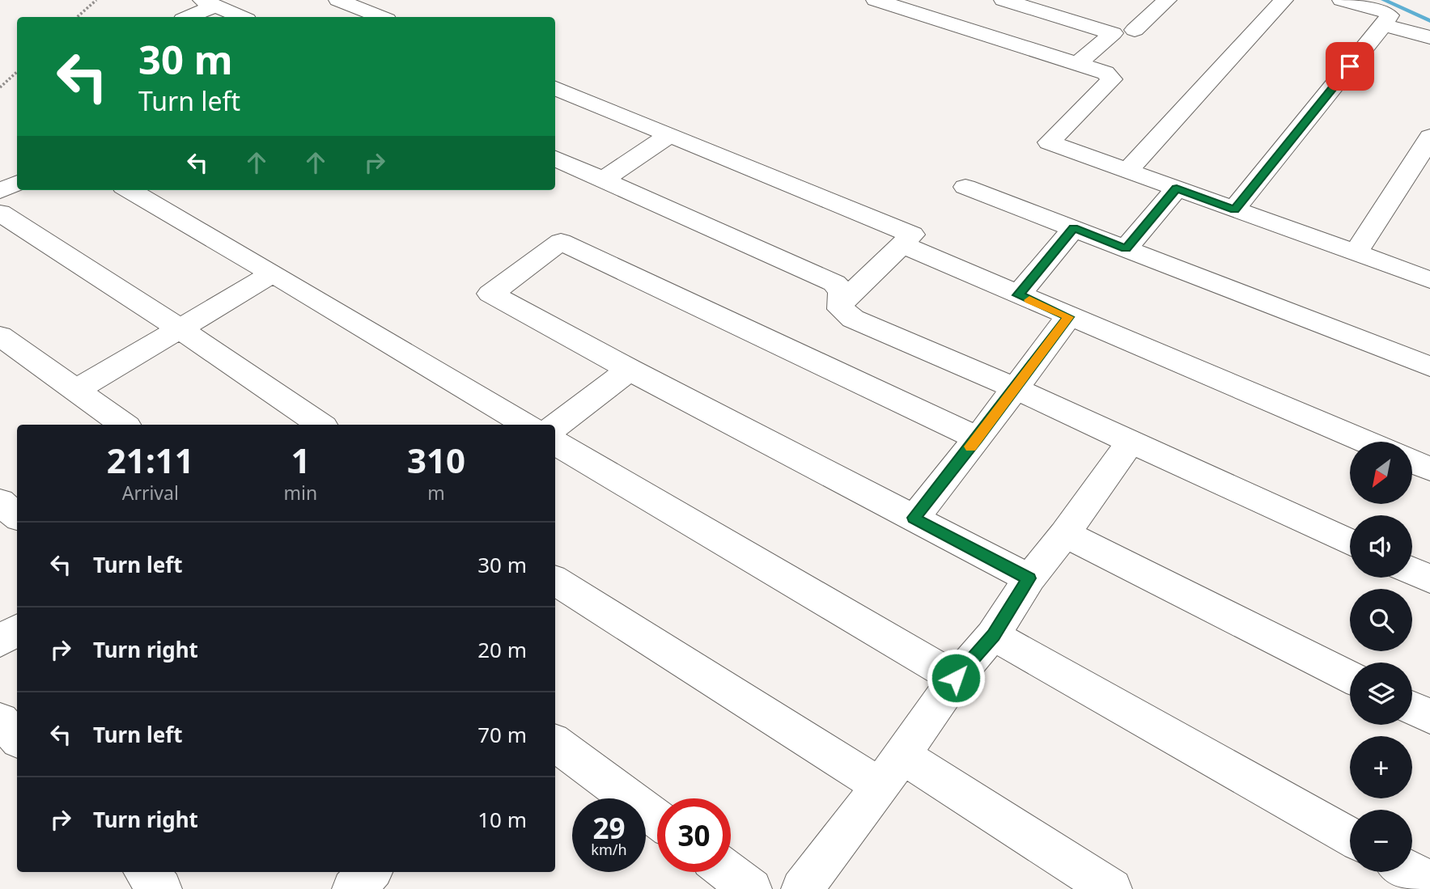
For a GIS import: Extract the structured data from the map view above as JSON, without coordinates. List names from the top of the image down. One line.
{"north":"bottom left","page":{"turn":["30 m","Turn left"],"eta":["21:11","Arrival","1","min","310","m"],"map_buttons":["+","−"],"list":[{"name":"Turn left","value":"30 m"},{"name":"Turn right","value":"20 m"},{"name":"Turn left","value":"70 m"},{"name":"Turn right","value":"10 m"}],"speed":"29 km/h","limit":"30"}}
